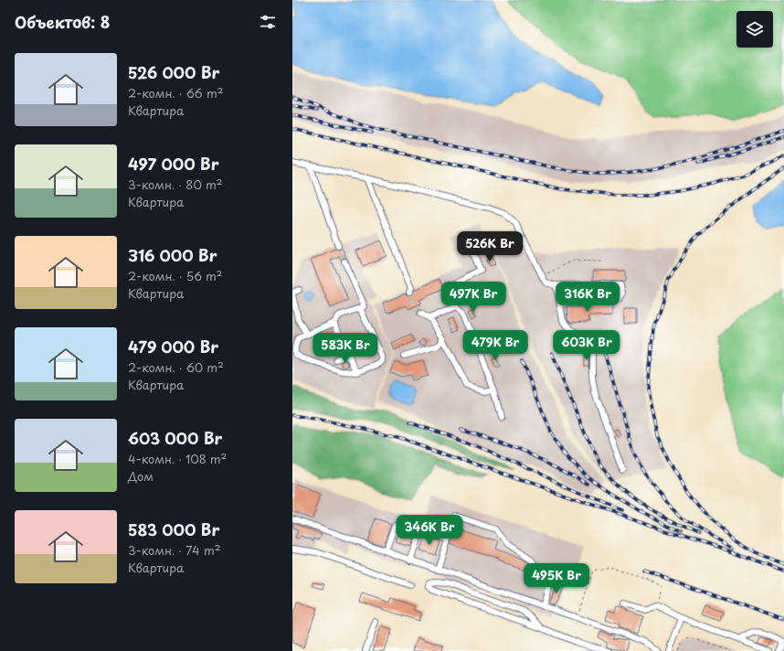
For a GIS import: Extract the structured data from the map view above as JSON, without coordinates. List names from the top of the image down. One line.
{"page":{"heading":"Объектов: 8","list":[{"name":"526 000 Br","note":"2-комн. · 66 m² · Квартира"},{"name":"497 000 Br","note":"3-комн. · 80 m² · Квартира"},{"name":"316 000 Br","note":"2-комн. · 56 m² · Квартира"},{"name":"479 000 Br","note":"2-комн. · 60 m² · Квартира"},{"name":"603 000 Br","note":"4-комн. · 108 m² · Дом"},{"name":"583 000 Br","note":"3-комн. · 74 m² · Квартира"}],"price":["526K Br","497K Br","316K Br","479K Br","603K Br","583K Br","346K Br","495K Br"]}}
